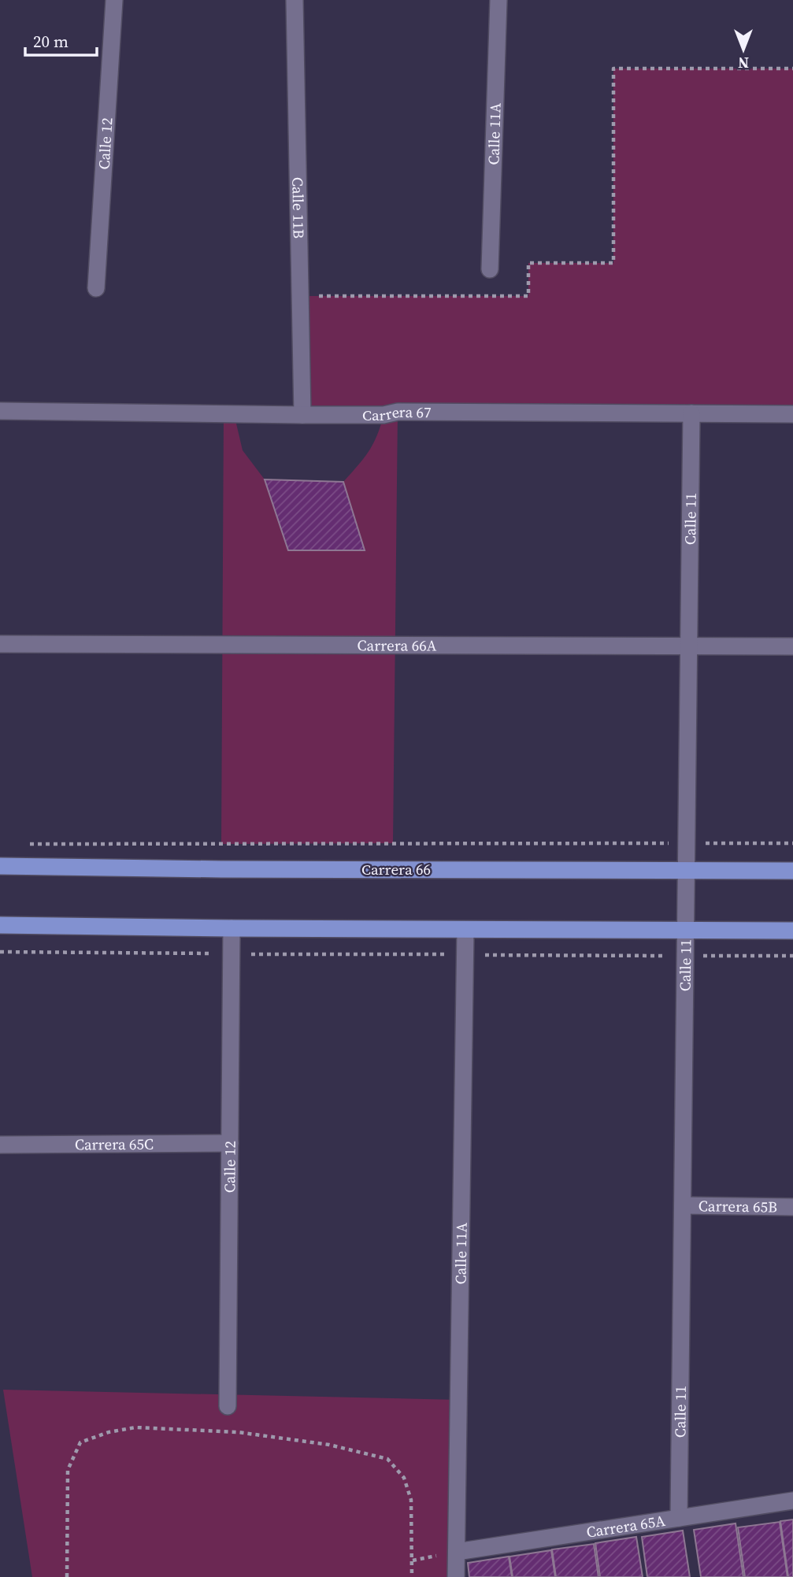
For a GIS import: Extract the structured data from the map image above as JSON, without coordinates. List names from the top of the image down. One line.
{"streets":{"main road":["Carrera 66"],"street":["Calle 11A","Calle 12","Calle 11B","Carrera 67","Calle 11","Carrera 66A","Carrera 65C","Carrera 65B","Carrera 65A"]},"crossings":[["Calle 11A","Carrera 65A"],["Calle 12","Carrera 65C"],["Calle 11B","Carrera 67"],["Carrera 67","Calle 11"],["Calle 11","Carrera 66A"],["Calle 11","Carrera 66"],["Calle 11","Carrera 65B"],["Calle 11","Carrera 65A"]],"scale_bar":"20 m","north":"bottom"}
